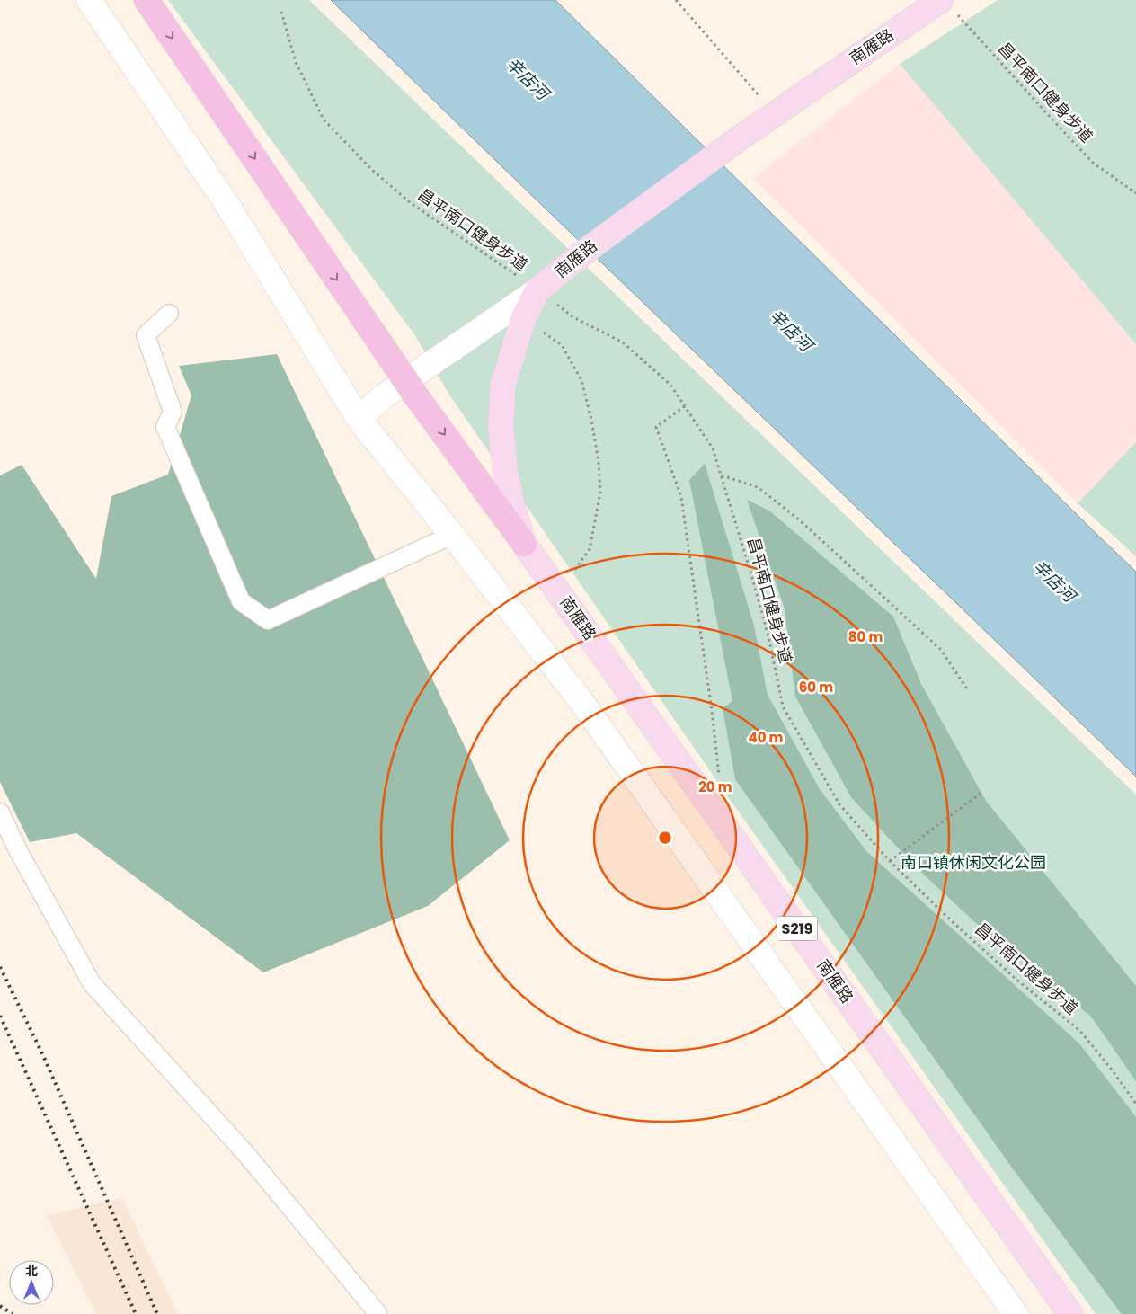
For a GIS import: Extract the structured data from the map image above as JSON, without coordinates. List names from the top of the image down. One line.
{"streets":{"main road":["南雁路","S219"],"path":["昌平南口健身步道"]},"crossings":[["南雁路","昌平南口健身步道"]],"water":["辛店河"],"parks":["南口镇休闲文化公园"],"north":"top","rings":["80 m","60 m","40 m","20 m"]}
